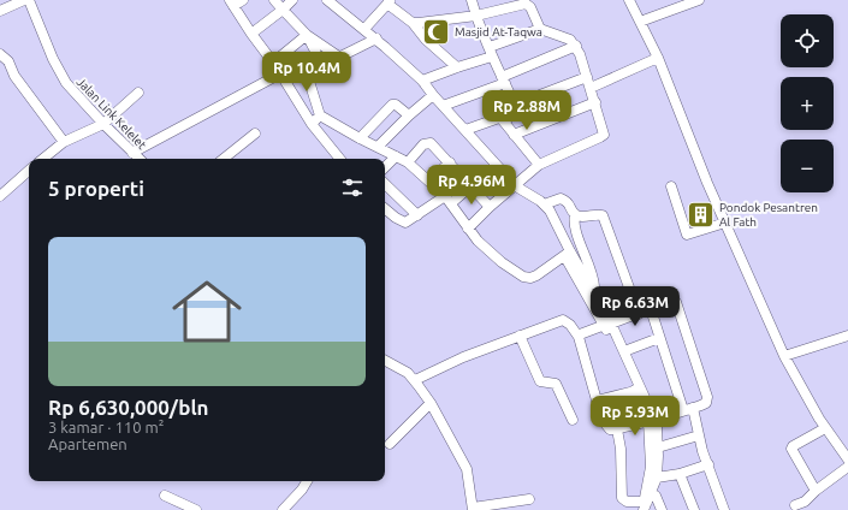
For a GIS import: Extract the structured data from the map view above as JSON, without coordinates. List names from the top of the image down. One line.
{"streets":{"street":["Jalan Link Kelelet"]},"places":{"mosque":["Masjid At-Taqwa"],"building":["Pondok Pesantren Al Fath"]},"page":{"map_buttons":["+","−"],"price":["Rp 10.4M","Rp 2.88M","Rp 4.96M","Rp 6.63M","Rp 5.93M"],"heading":"5 properti","list":[{"name":"Rp 6,630,000/bln","note":"3 kamar · 110 m² · Apartemen"}]}}
